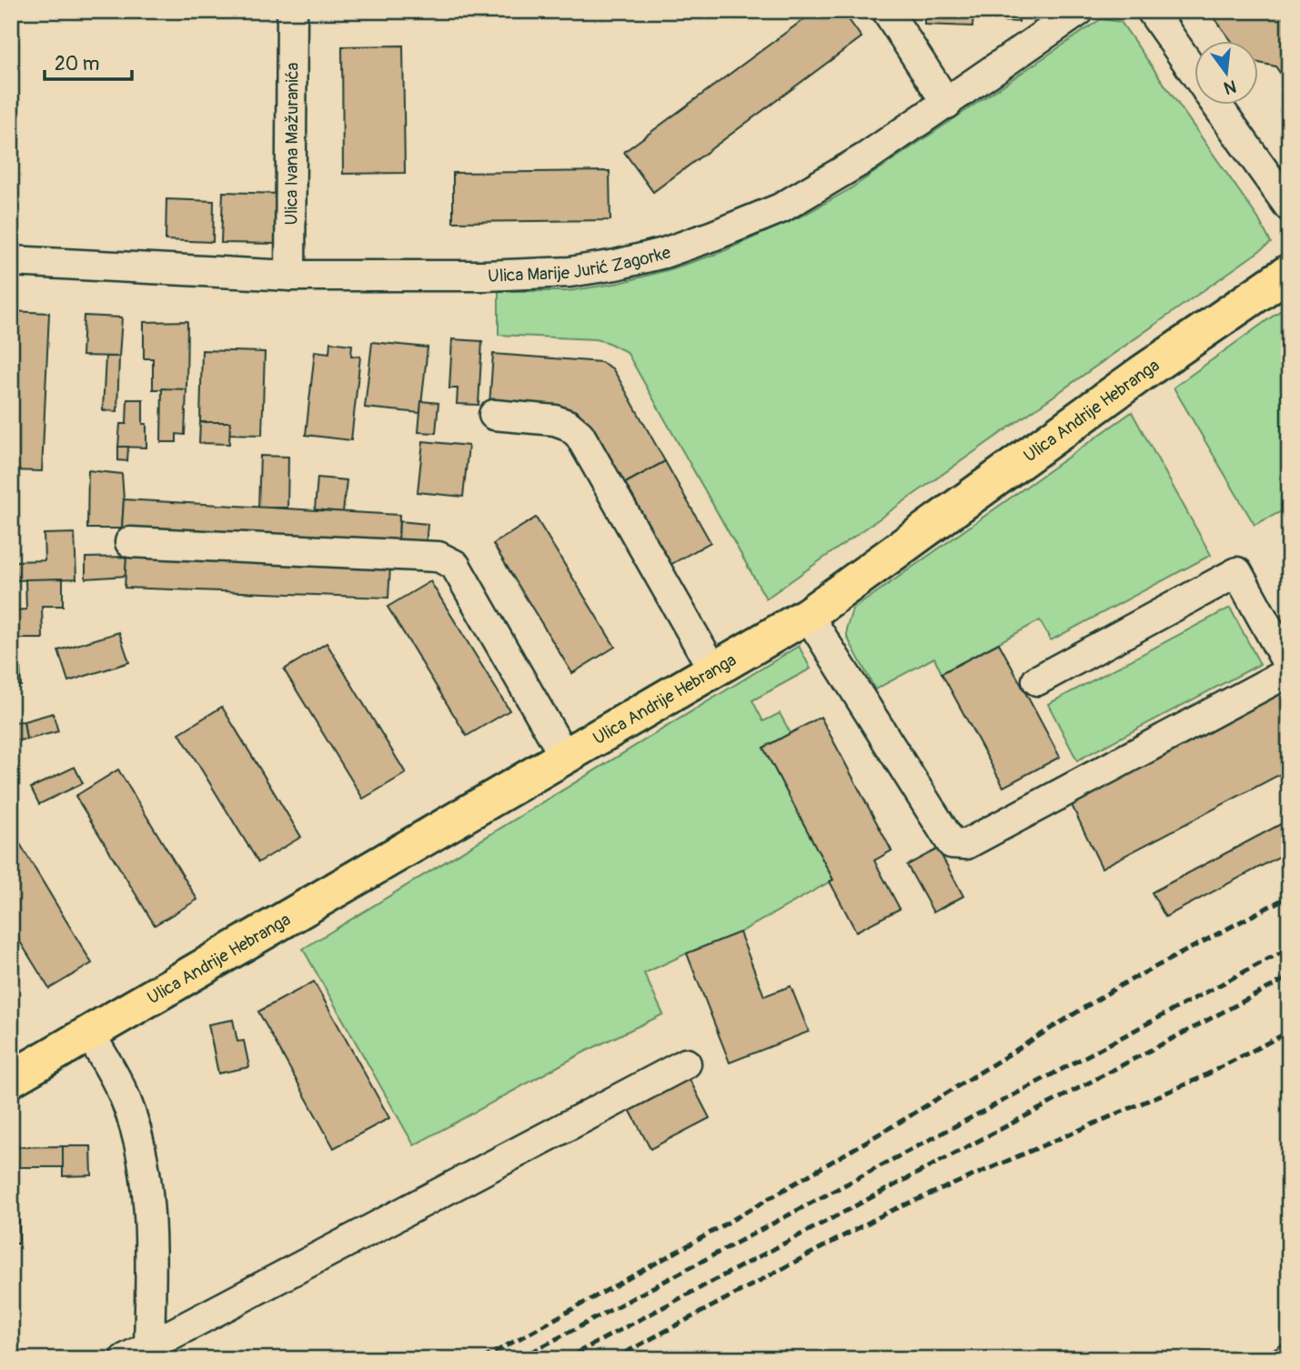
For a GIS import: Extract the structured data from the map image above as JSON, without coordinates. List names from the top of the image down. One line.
{"streets":{"main road":["Ulica Andrije Hebranga"],"street":["Ulica Ivana Mažuranića","Ulica Marije Jurić Zagorke"]},"crossings":[["Ulica Ivana Mažuranića","Ulica Marije Jurić Zagorke"]],"scale_bar":"20 m","north":"bottom"}
